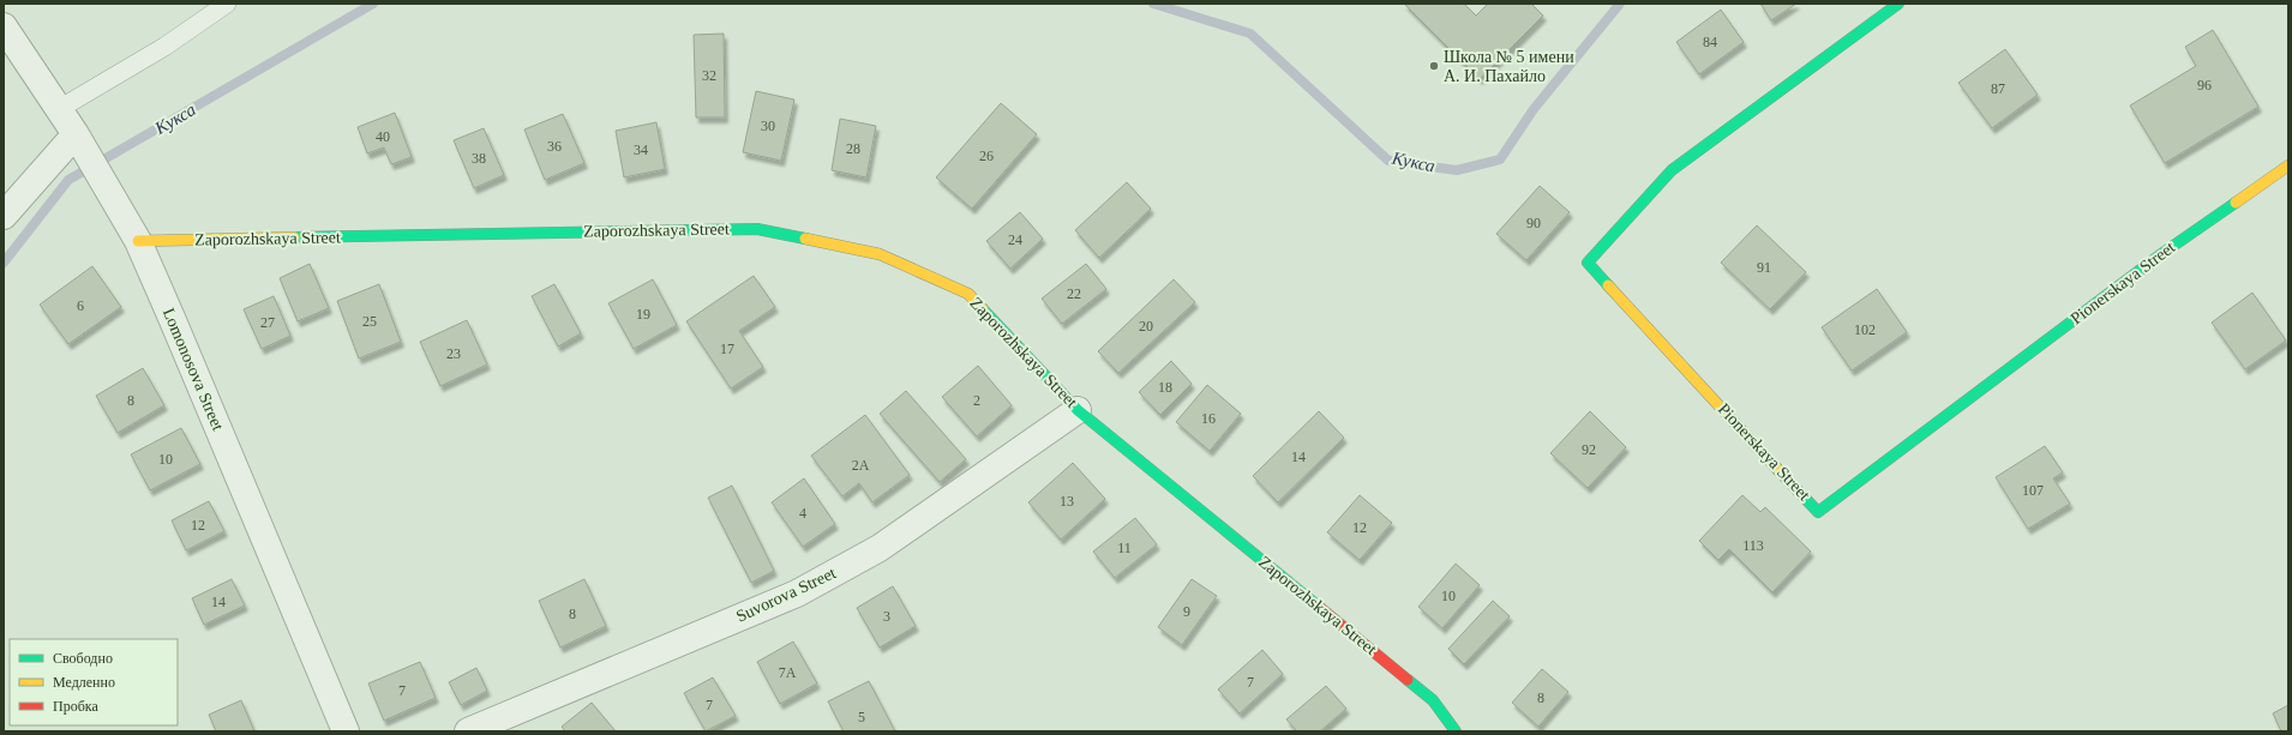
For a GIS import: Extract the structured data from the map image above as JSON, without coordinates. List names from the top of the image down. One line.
{"streets":{"street":["Zaporozhskaya Street","Pionerskaya Street","Lomonosova Street","Suvorova Street"]},"crossings":[["Zaporozhskaya Street","Lomonosova Street"],["Zaporozhskaya Street","Suvorova Street"]],"water":["Кукса"],"places":["Школа № 5 имени А. И. Пахайло"],"house_numbers":["84","32","96","87","30","40","36","28","34","26","38","90","24","91","22","6","19","25","27","20","102","17","23","18","8","2","16","92","14","10","2А","107","13","4","12","12","113","11","10","14","9","8","3","7А","7","7","8","7","5"],"legend":["Свободно","Медленно","Пробка"]}
